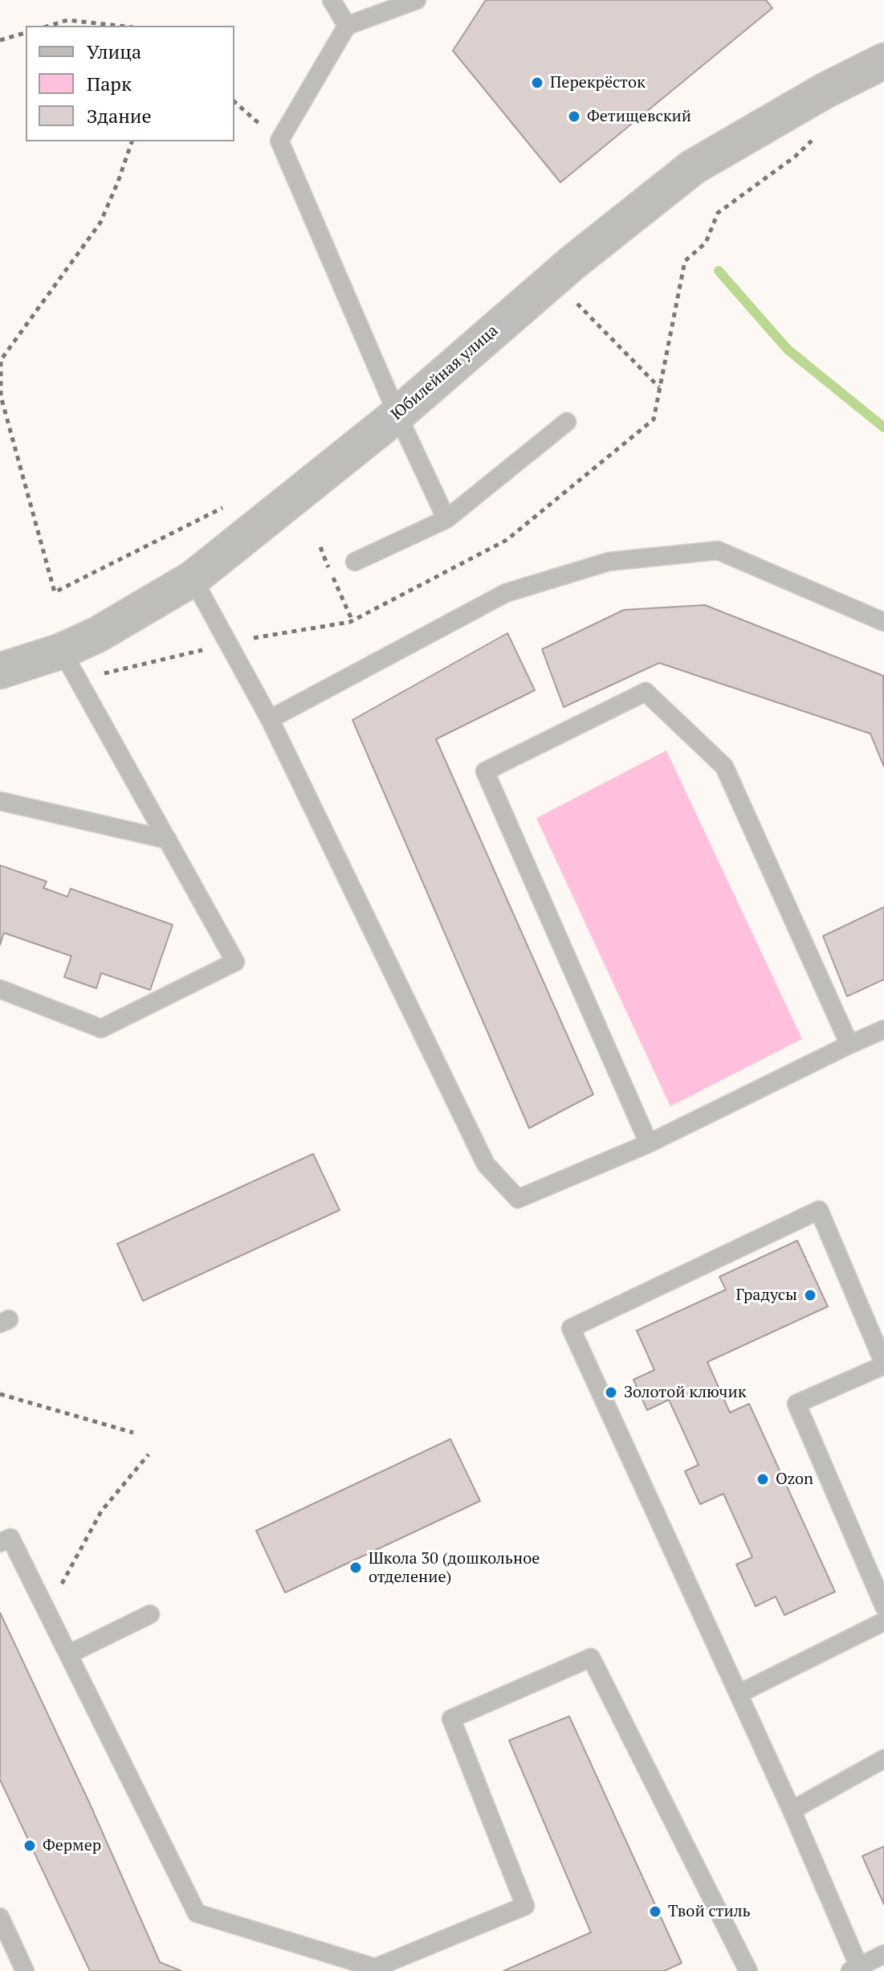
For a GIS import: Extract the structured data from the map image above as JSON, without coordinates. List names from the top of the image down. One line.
{"streets":{"street":["Юбилейная улица"]},"places":["Перекрёсток","Фетищевский","Градусы","Золотой ключик","Ozon","Школа 30 (дошкольное отделение)","Фермер","Твой стиль"],"legend":["Улица","Парк","Здание"]}
